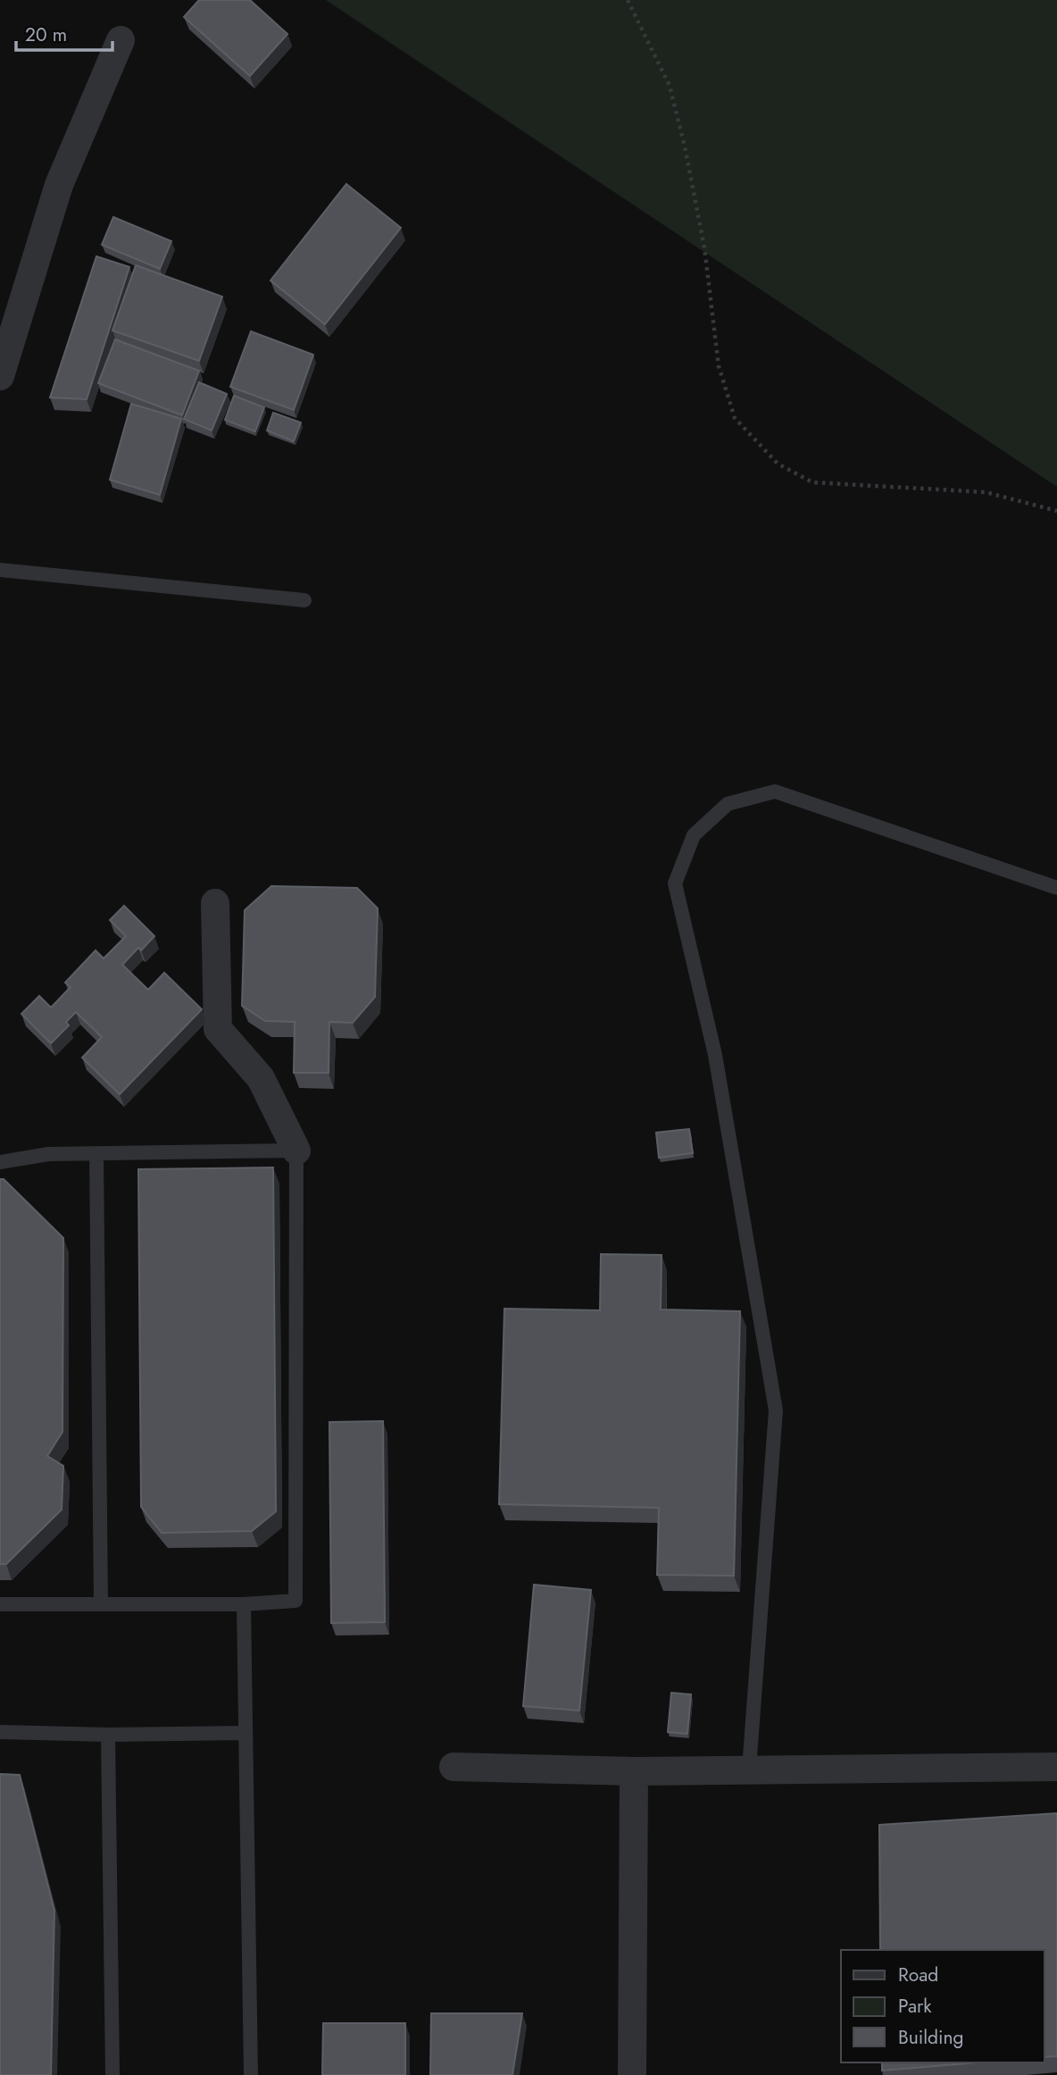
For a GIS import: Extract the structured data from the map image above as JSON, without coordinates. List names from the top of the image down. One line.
{"legend":["Road","Park","Building"],"scale_bar":"20 m"}
